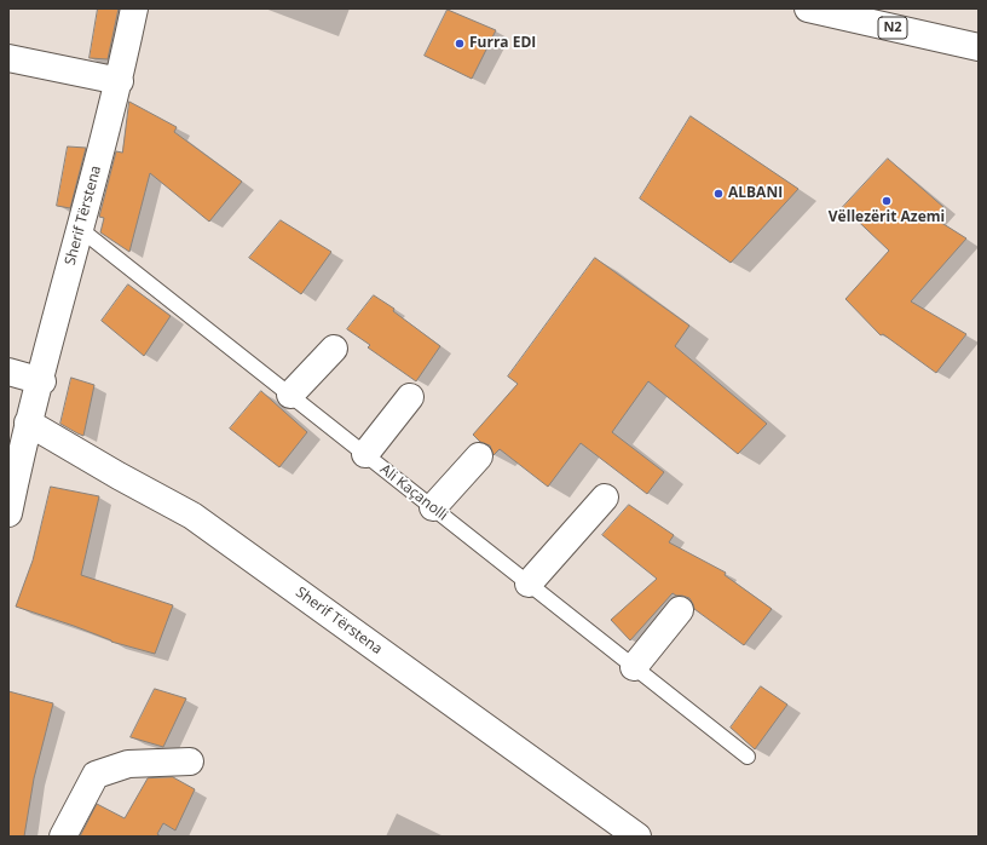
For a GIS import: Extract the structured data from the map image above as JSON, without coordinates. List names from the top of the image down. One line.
{"streets":{"street":["N2","Sherif Tërstena"],"lane":["Ali Kaçanolli"]},"crossings":[["Sherif Tërstena","Ali Kaçanolli"]],"places":["Furra EDI","ALBANI","Vëllezërit Azemi"]}
